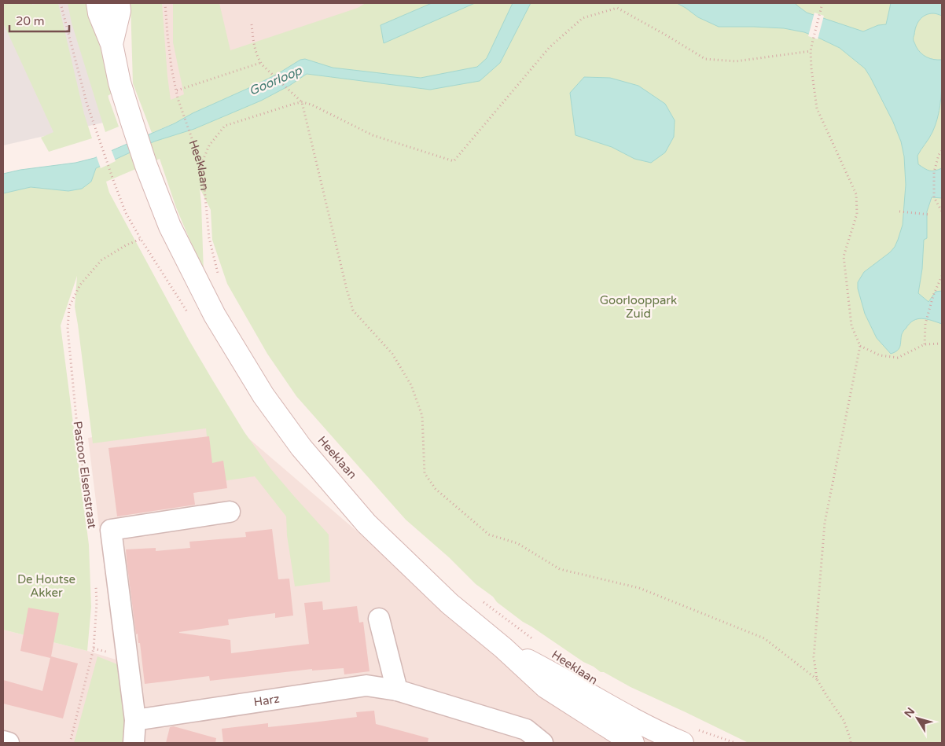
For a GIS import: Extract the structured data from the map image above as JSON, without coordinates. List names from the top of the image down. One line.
{"streets":{"main road":["Heeklaan"],"street":["Pastoor Elsenstraat","Harz"]},"crossings":[["Pastoor Elsenstraat","Harz"]],"water":["Goorloop"],"parks":["Goorlooppark Zuid","De Houtse Akker"],"scale_bar":"20 m","north":"top left"}
